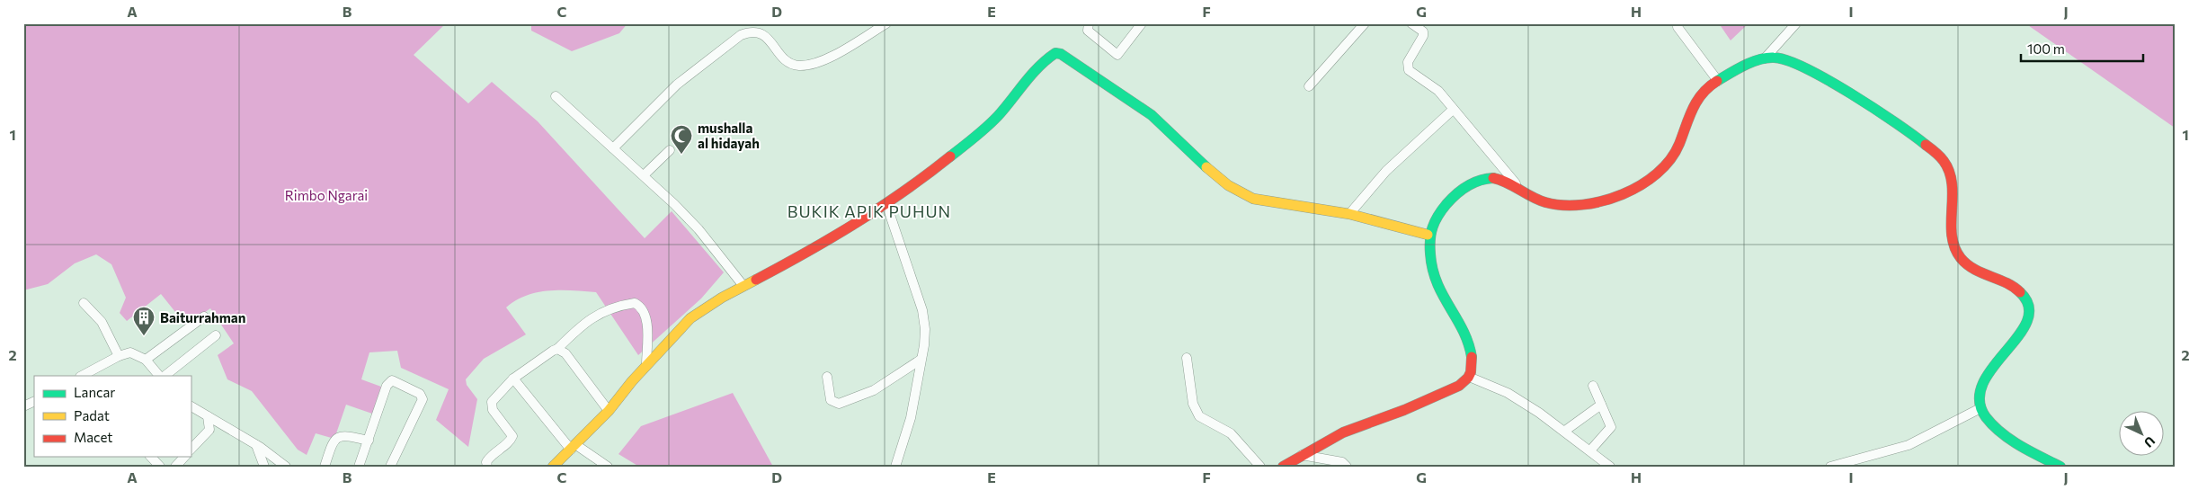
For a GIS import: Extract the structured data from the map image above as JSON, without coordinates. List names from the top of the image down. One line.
{"districts":["BUKIK APIK PUHUN"],"parks":["Rimbo Ngarai"],"places":{"mosque":["mushalla al hidayah"],"building":["Baiturrahman"]},"legend":["Lancar","Padat","Macet"],"scale_bar":"100 m","north":"bottom right","grid":{"columns":["A","B","C","D","E","F","G","H","I","J"],"rows":["1","2"]}}
